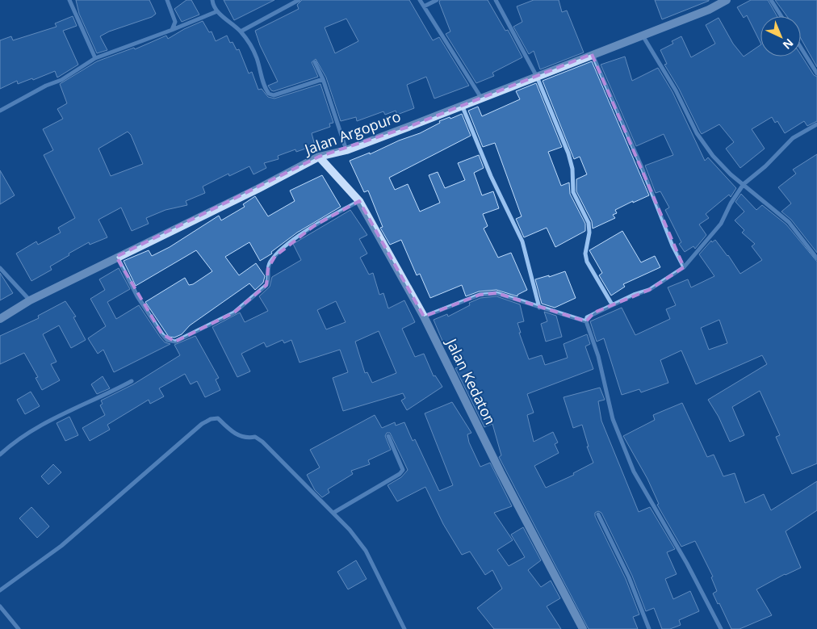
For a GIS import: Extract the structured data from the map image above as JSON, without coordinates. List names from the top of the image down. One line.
{"streets":{"street":["Jalan Argopuro","Jalan Kedaton"]},"crossings":[["Jalan Argopuro","Jalan Kedaton"]],"north":"bottom right"}
